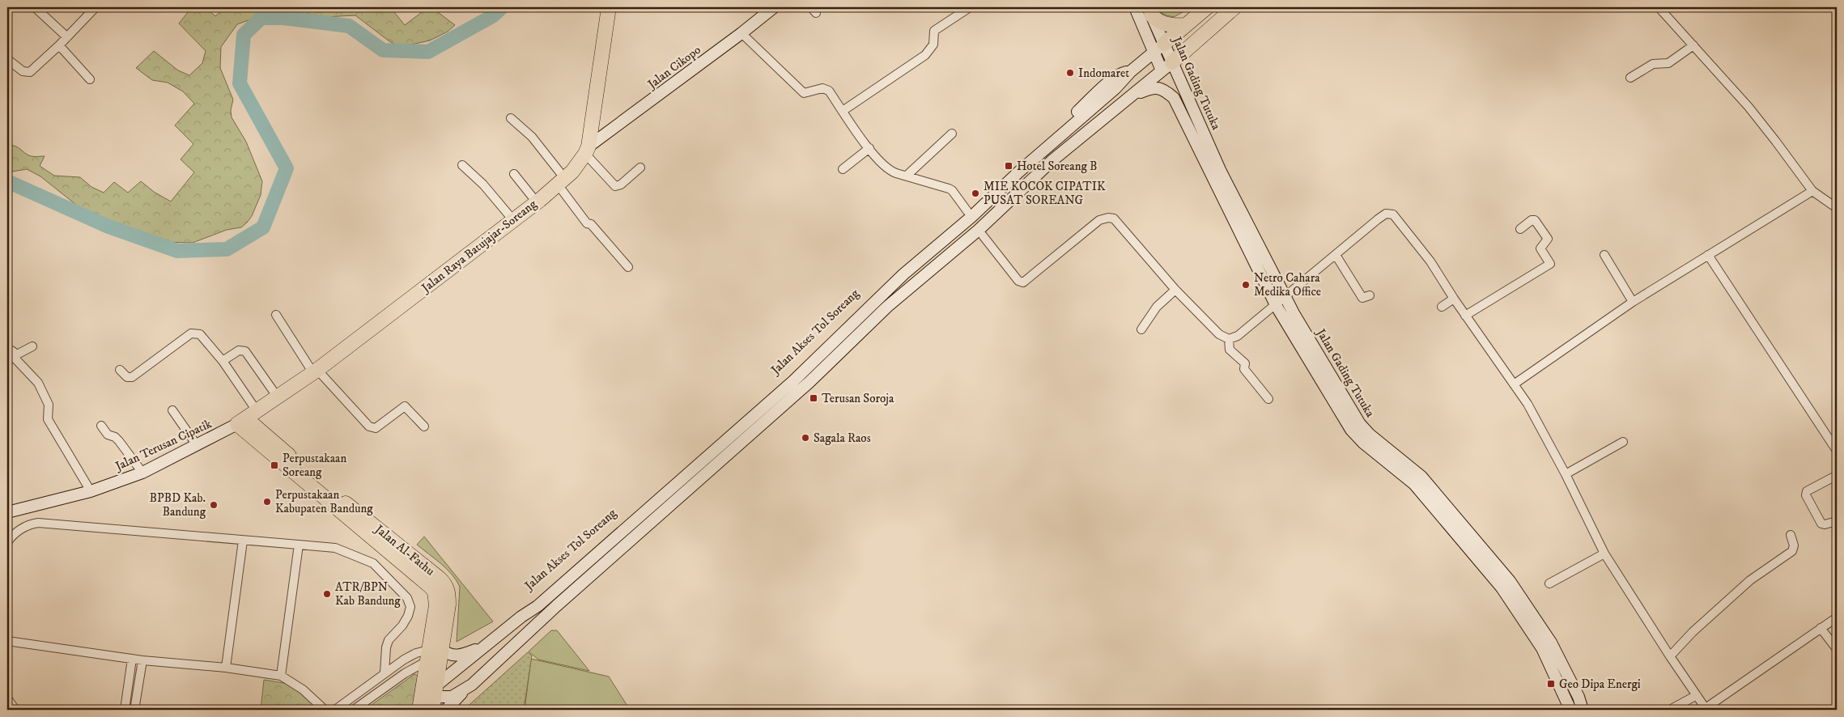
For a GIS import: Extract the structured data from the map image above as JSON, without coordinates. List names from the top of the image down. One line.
{"streets":{"highway":["Jalan Raya Batujajar-Soreang","Jalan Al-Fathu"],"main road":["Jalan Cikopo","Jalan Gading Tutuka","Jalan Akses Tol Soreang","Jalan Terusan Cipatik"]},"crossings":[["Jalan Cikopo","Jalan Raya Batujajar-Soreang"],["Jalan Gading Tutuka","Jalan Akses Tol Soreang"],["Jalan Raya Batujajar-Soreang","Jalan Terusan Cipatik"],["Jalan Raya Batujajar-Soreang","Jalan Al-Fathu"],["Jalan Akses Tol Soreang","Jalan Al-Fathu"],["Jalan Terusan Cipatik","Jalan Al-Fathu"]],"places":{"other":["Indomaret","MIE KOCOK CIPATIK PUSAT SOREANG","Netro Cahara Medika Office","Sagala Raos","Perpustakaan Kabupaten Bandung","BPBD Kab. Bandung","ATR/BPN Kab Bandung"],"transit":["Hotel Soreang B","Terusan Soroja","Perpustakaan Soreang","Geo Dipa Energi"]}}
